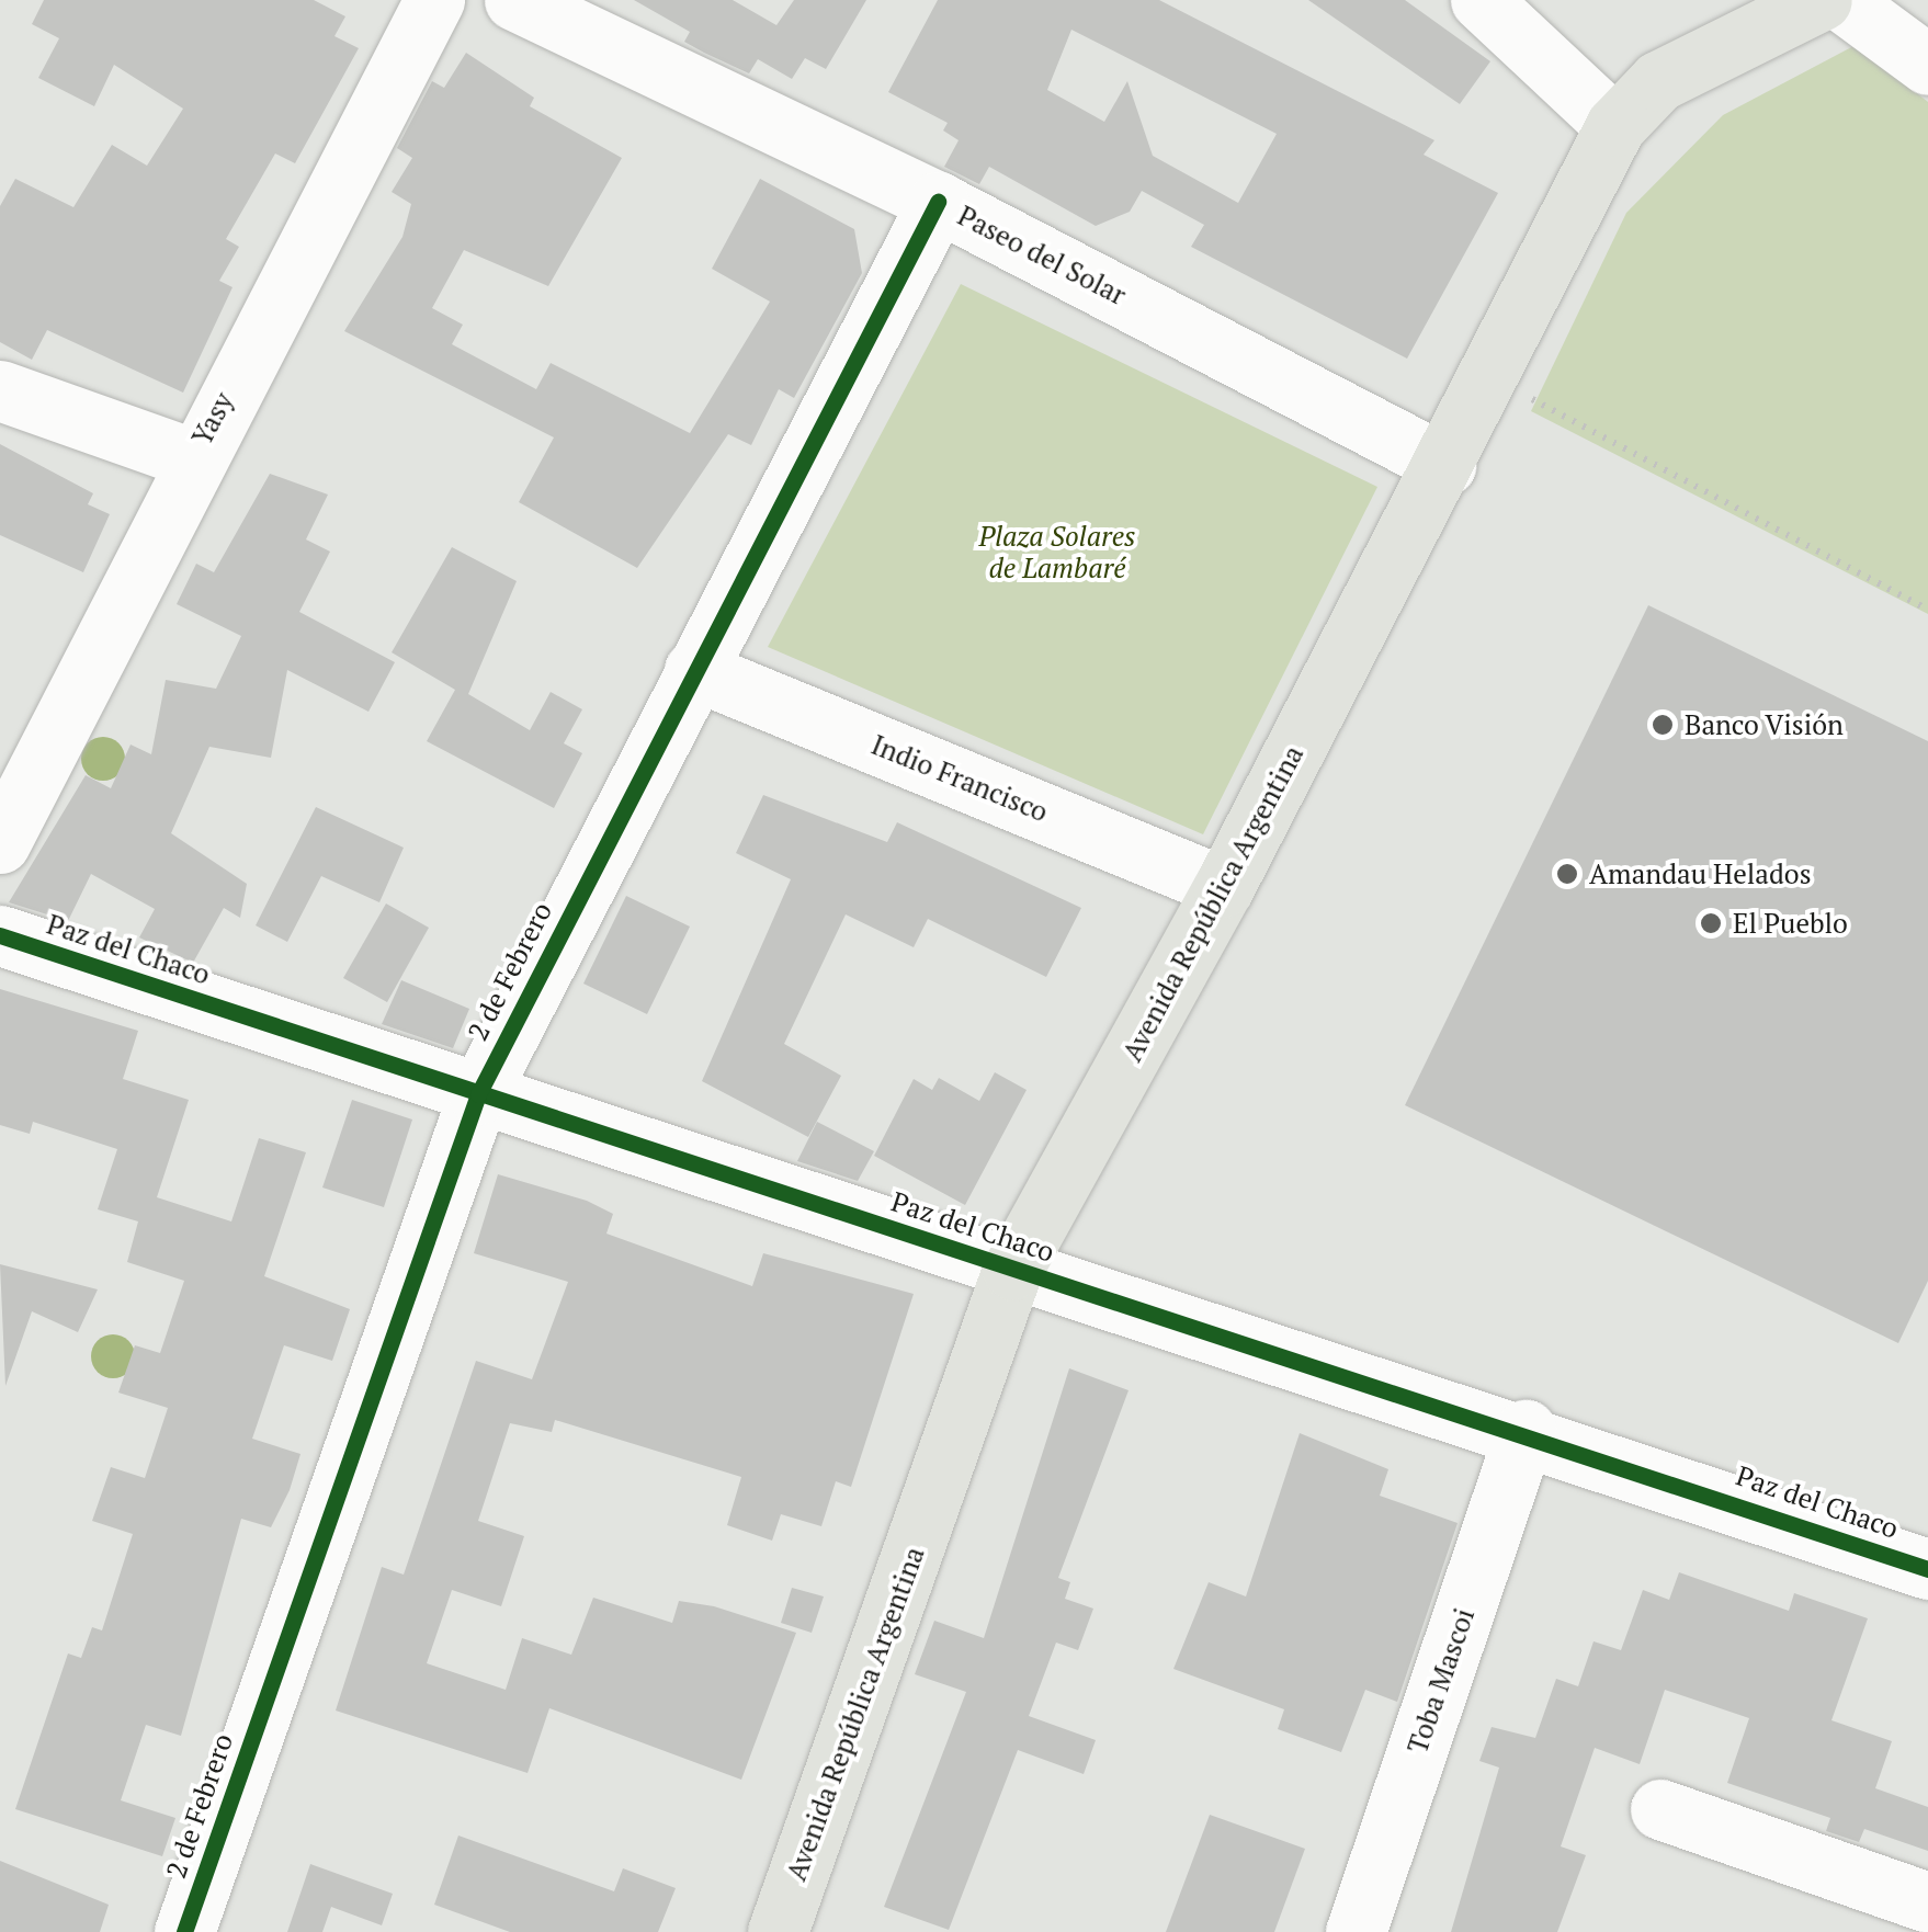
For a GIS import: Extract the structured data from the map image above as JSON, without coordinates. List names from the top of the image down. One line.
{"streets":{"main road":["Avenida República Argentina"],"street":["Paseo del Solar","Yasy","Indio Francisco","Paz del Chaco","2 de Febrero","Toba Mascoi"]},"crossings":[["Paseo del Solar","Avenida República Argentina"],["Paseo del Solar","2 de Febrero"],["Indio Francisco","Avenida República Argentina"],["Indio Francisco","2 de Febrero"],["Avenida República Argentina","Paz del Chaco"],["Paz del Chaco","2 de Febrero"],["Paz del Chaco","Toba Mascoi"]],"parks":["Plaza Solares de Lambaré"],"places":["Banco Visión","Amandau Helados","El Pueblo"]}
